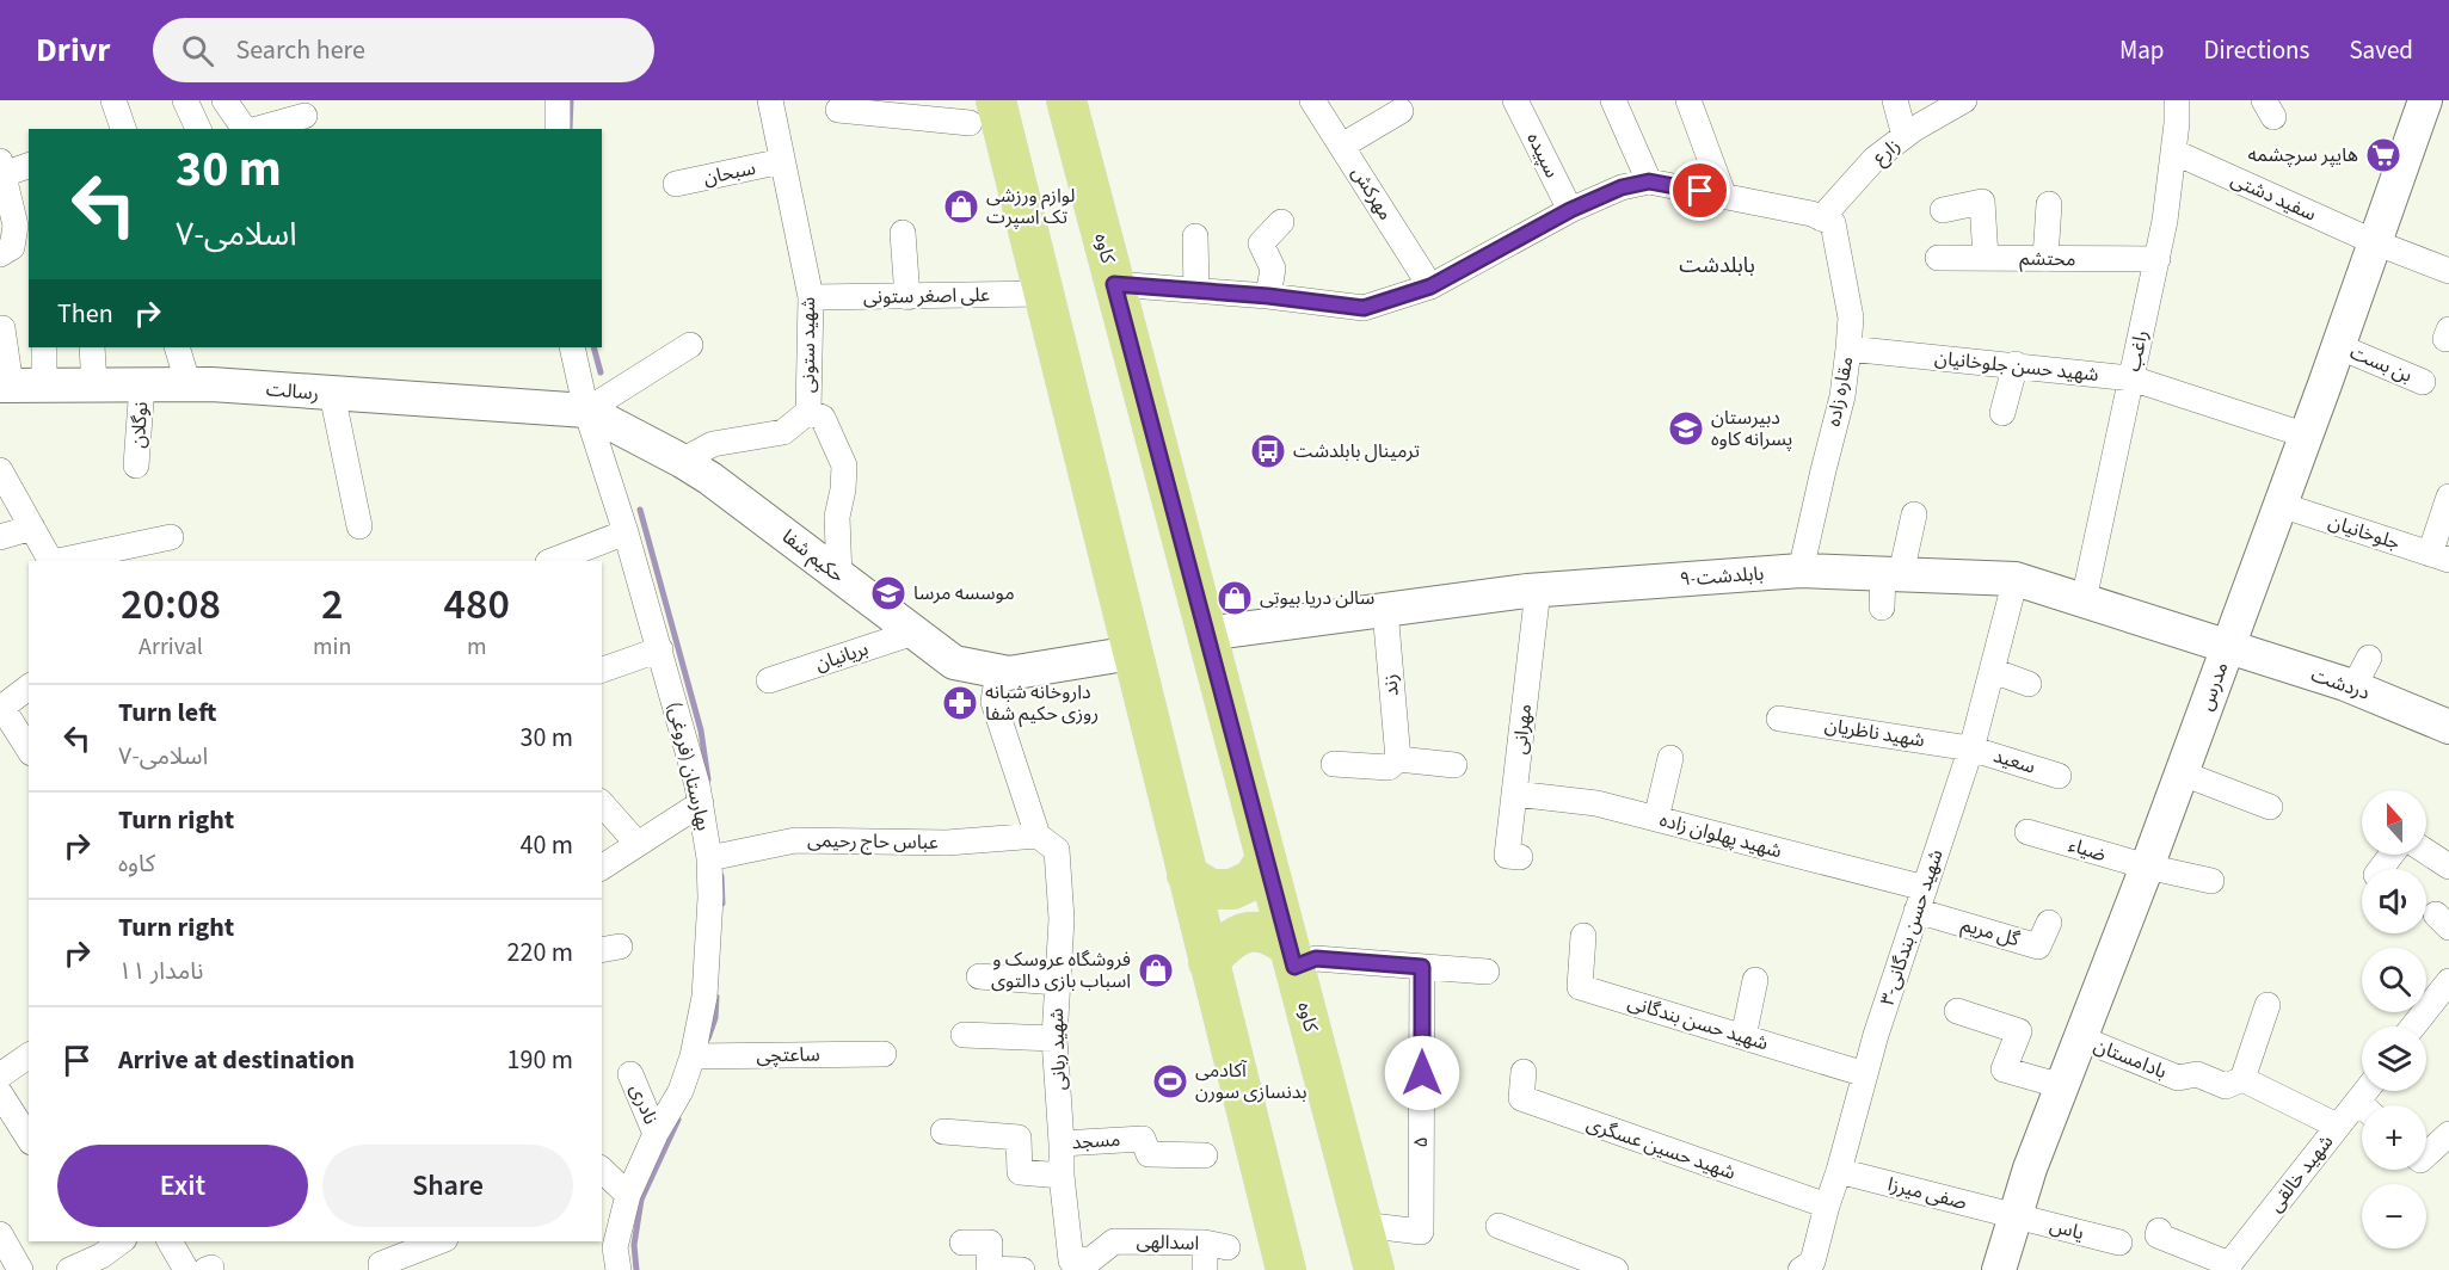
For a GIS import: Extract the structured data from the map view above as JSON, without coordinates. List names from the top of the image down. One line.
{"streets":{"main road":["کاوه"],"street":["زارع","سپیده","سبحان","مهرکش","سفید دشتی","محتشم","علی اصغر ستونی","شهید ستونی","راغب","بن بست","شهید حسن جلوخانیان","رسالت","مقاره زاده","نوگلان","جلوخانیان","حکیم شفا","۹-بابلدشت","بریانیان","دردشت","زند","مدرس","مهرانی","شهید ناظریان","سعید","بهارستان (فروغی)","شهید پهلوان زاده","عباس حاج رحیمی","ضیاء","۳-شهید حسن بندگانی","گل مریم","شهید حسن بندگانی","شهید ربانی","ساعتچی","بادامستان","نادری","مسجد","۵","شهید حسین عسگری","شهید خالقی","صفی میرزا","یاس","اسدالهی"]},"crossings":[["زارع","مقاره زاده"],["سبحان","شهید ستونی"],["سفید دشتی","راغب"],["سفید دشتی","مدرس"],["کاوه","۹-بابلدشت"],["کاوه","۵"],["محتشم","راغب"],["علی اصغر ستونی","شهید ستونی"],["شهید ستونی","حکیم شفا"],["راغب","شهید حسن جلوخانیان"],["راغب","۹-بابلدشت"],["بن بست","مدرس"],["شهید حسن جلوخانیان","مقاره زاده"],["شهید حسن جلوخانیان","مدرس"],["رسالت","نوگلان"],["رسالت","حکیم شفا"],["رسالت","بهارستان (فروغی)"],["مقاره زاده","۹-بابلدشت"],["جلوخانیان","مدرس"],["حکیم شفا","بریانیان"],["حکیم شفا","بهارستان (فروغی)"],["حکیم شفا","شهید ربانی"],["۹-بابلدشت","دردشت"],["۹-بابلدشت","زند"],["۹-بابلدشت","مدرس"],["۹-بابلدشت","مهرانی"],["۹-بابلدشت","۳-شهید حسن بندگانی"],["دردشت","مدرس"],["مدرس","ضیاء"],["مدرس","بادامستان"],["مدرس","صفی میرزا"],["مدرس","یاس"],["مهرانی","شهید پهلوان زاده"],["شهید ناظریان","سعید"],["شهید ناظریان","۳-شهید حسن بندگانی"],["سعید","۳-شهید حسن بندگانی"],["بهارستان (فروغی)","عباس حاج رحیمی"],["بهارستان (فروغی)","ساعتچی"],["بهارستان (فروغی)","نادری"],["شهید پهلوان زاده","۳-شهید حسن بندگانی"],["شهید پهلوان زاده","گل مریم"],["عباس حاج رحیمی","شهید ربانی"],["۳-شهید حسن بندگانی","گل مریم"],["۳-شهید حسن بندگانی","شهید حسن بندگانی"],["۳-شهید حسن بندگانی","شهید حسین عسگری"],["۳-شهید حسن بندگانی","صفی میرزا"],["شهید ربانی","مسجد"],["شهید ربانی","اسدالهی"],["بادامستان","شهید خالقی"],["صفی میرزا","یاس"]],"districts":["بابلدشت"],"places":{"supermarket":["هایپر سرچشمه"],"shop":["لوازم ورزشی تک اسپرت","سالن دریا بیوتی","فروشگاه عروسک و اسباب بازی دالتوی"],"school or university":["دبیرستان پسرانه کاوه","موسسه مرسا"],"bus stop":["ترمینال بابلدشت"],"pharmacy":["داروخانه شبانه‌ روزی حکیم شفا"],"sports":["آکادمی بدنسازی سورن"]},"north":"top","page":{"header":"Drivr","search":"Search here","nav":["Map","Directions","Saved"],"turn":["30 m","۷-اسلامی"],"then":"Then","eta":["20:08","Arrival","2","min","480","m"],"list":[{"name":"Turn left","note":"۷-اسلامی","value":"30 m"},{"name":"Turn right","note":"کاوه","value":"40 m"},{"name":"Turn right","note":"۱۱ نامدار","value":"220 m"},{"name":"Arrive at destination","value":"190 m"}],"map_buttons":["+","−"],"buttons":["Exit","Share"]}}
